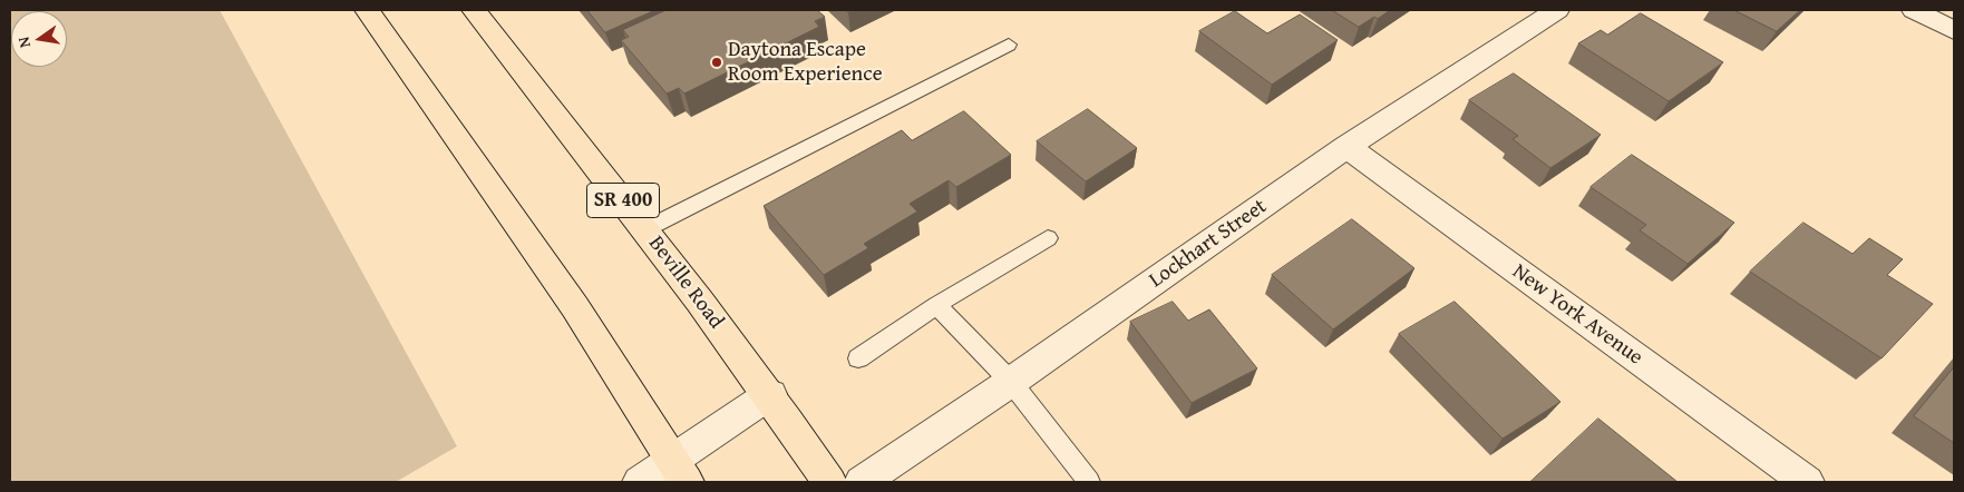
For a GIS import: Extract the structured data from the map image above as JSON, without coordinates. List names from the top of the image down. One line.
{"streets":{"main road":["SR 400","Beville Road"],"street":["Lockhart Street","New York Avenue"]},"crossings":[["Lockhart Street","New York Avenue"]],"places":["Daytona Escape Room Experience"],"north":"left"}
